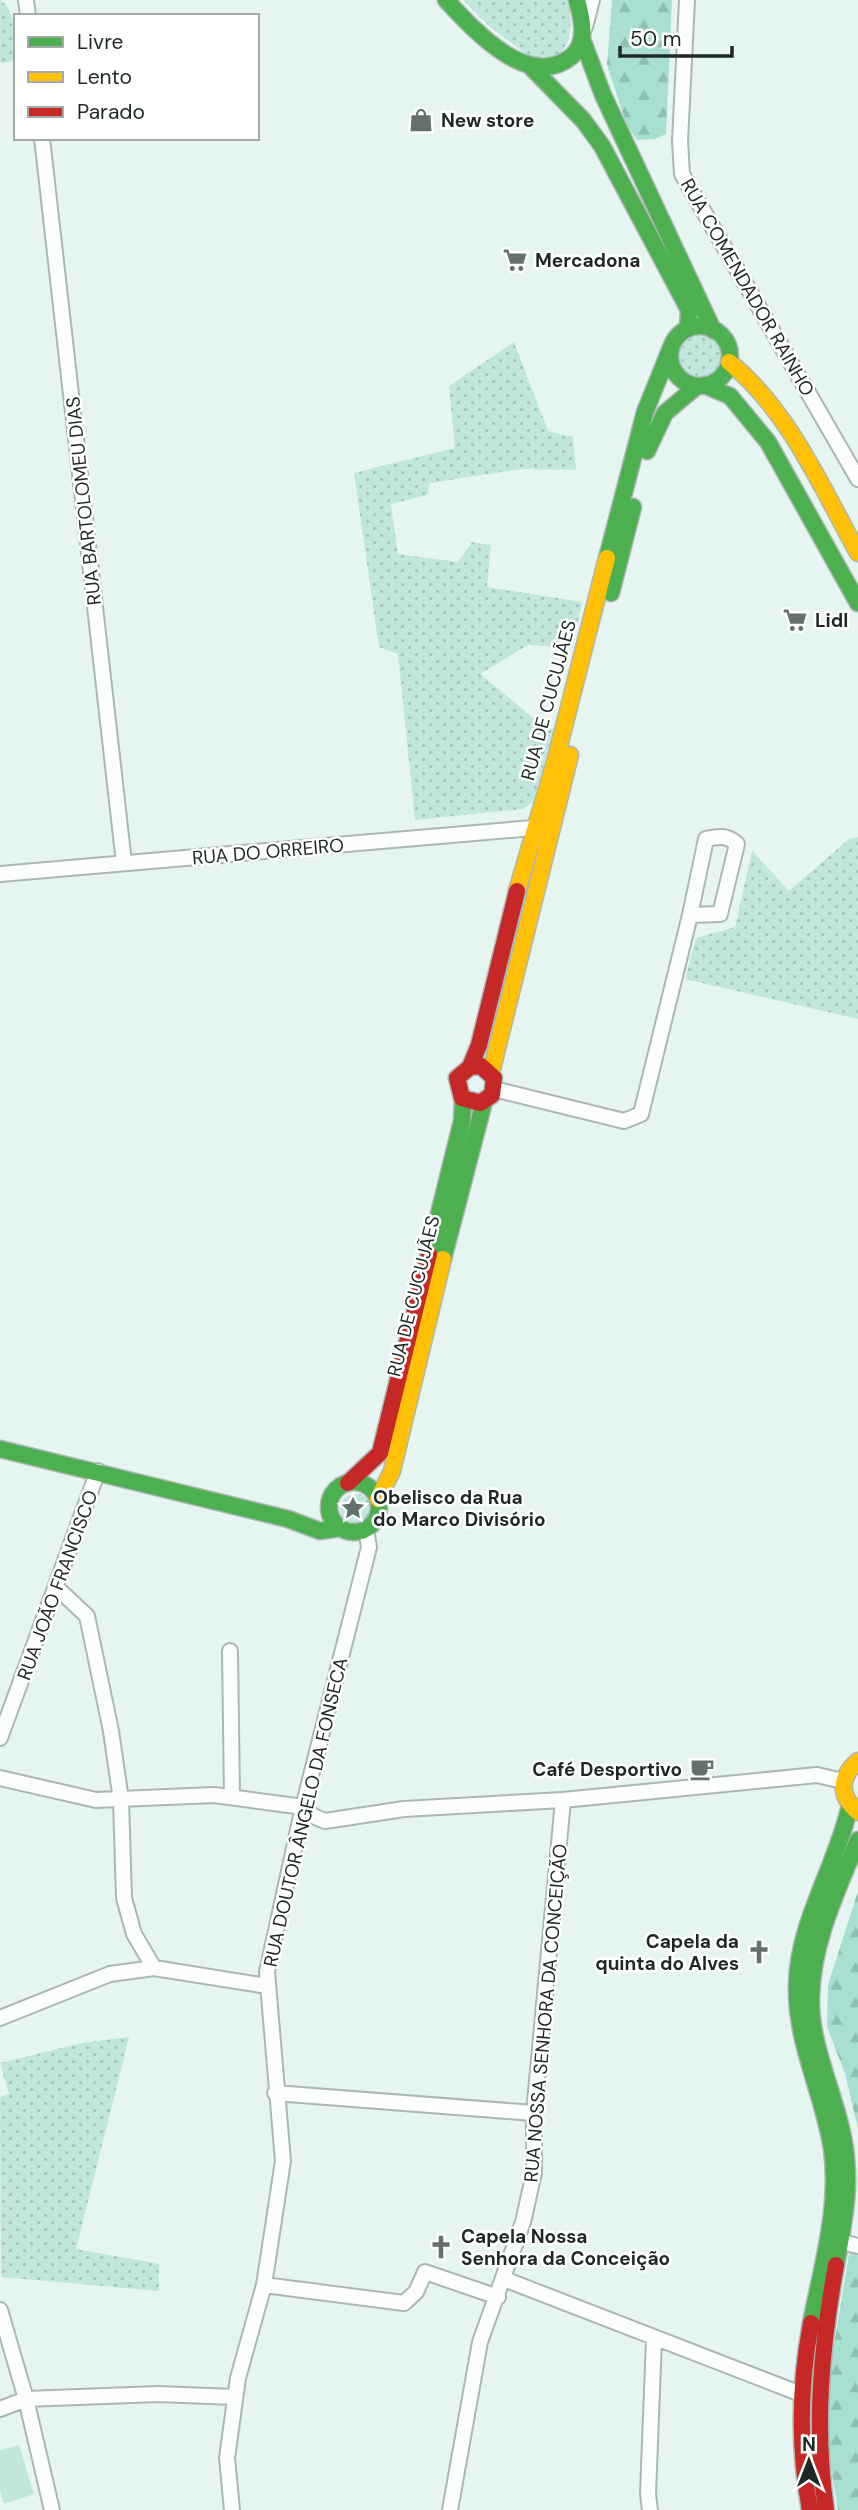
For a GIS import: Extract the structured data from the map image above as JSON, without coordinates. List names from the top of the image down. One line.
{"streets":{"main road":["RUA DE CUCUJÃES"],"street":["RUA COMENDADOR RAINHO","RUA BARTOLOMEU DIAS","RUA DO ORREIRO","RUA JOÃO FRANCISCO","RUA DOUTOR ÂNGELO DA FONSECA","RUA NOSSA SENHORA DA CONCEIÇÃO"]},"crossings":[["RUA BARTOLOMEU DIAS","RUA DO ORREIRO"],["RUA DE CUCUJÃES","RUA DO ORREIRO"],["RUA DE CUCUJÃES","RUA DOUTOR ÂNGELO DA FONSECA"]],"places":{"shop":["New store"],"supermarket":["Mercadona","Lidl"],"place":["Obelisco da Rua do Marco Divisório"],"cafe":["Café Desportivo"],"church":["Capela da quinta do Alves","Capela Nossa Senhora da Conceição"]},"legend":["Livre","Lento","Parado"],"scale_bar":"50 m","north":"top"}
